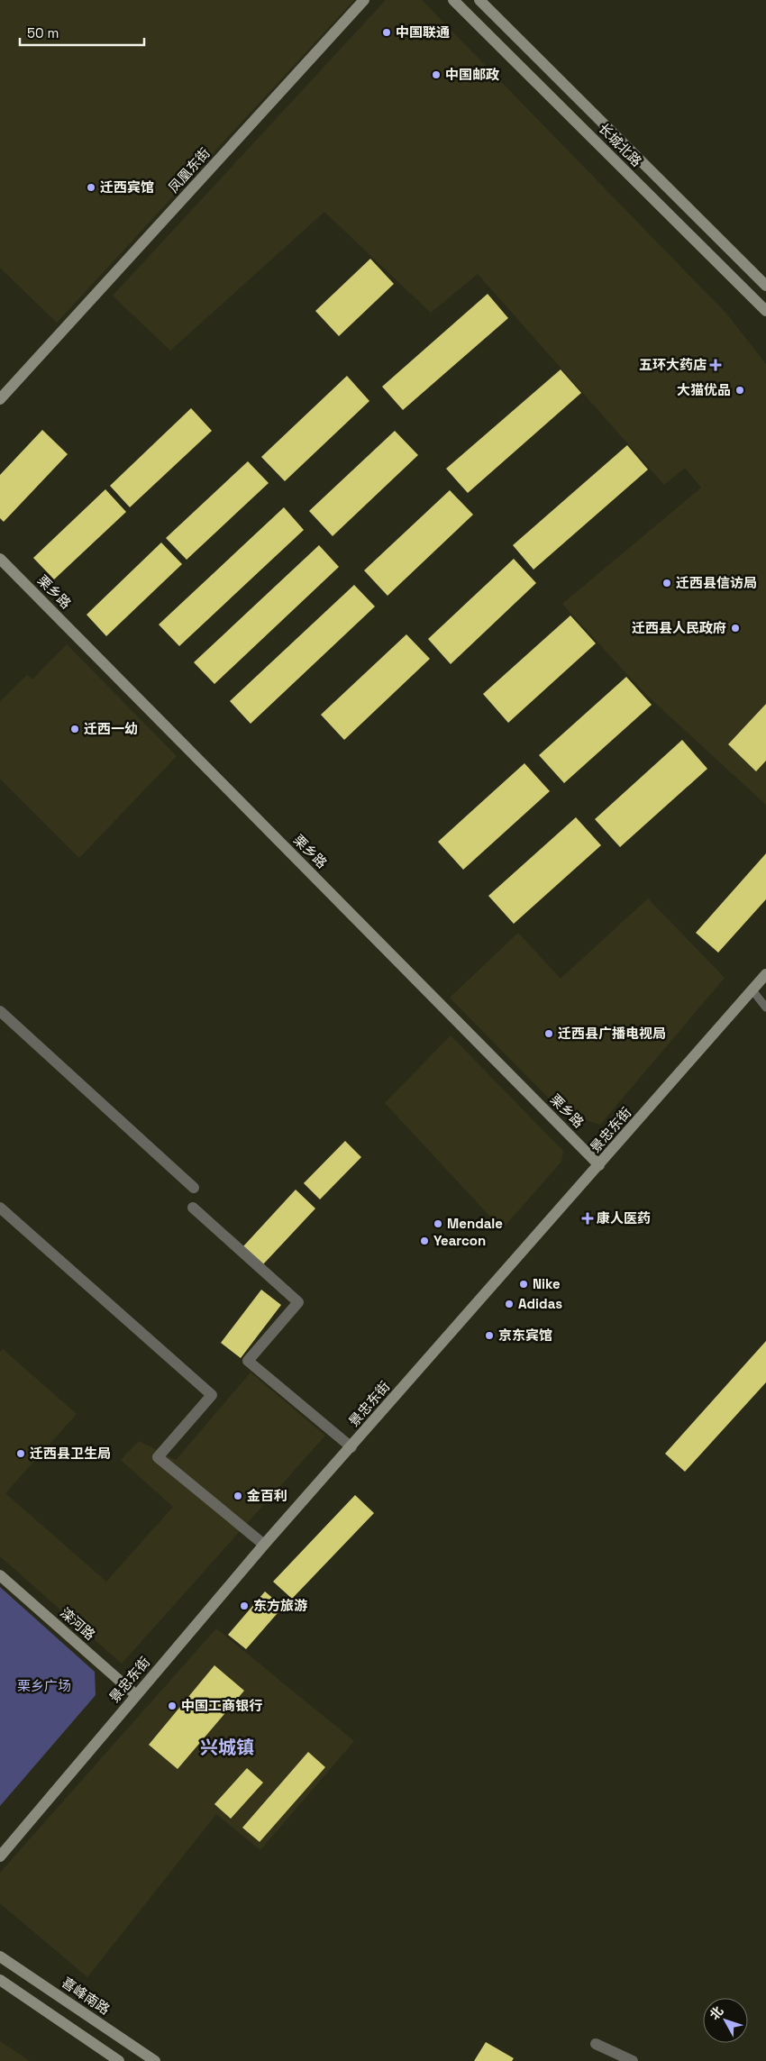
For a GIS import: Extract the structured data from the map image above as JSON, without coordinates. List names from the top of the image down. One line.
{"streets":{"main road":["长城北路","凤凰东街","栗乡路","景忠东街","滦河路","喜峰南路"]},"crossings":[["栗乡路","景忠东街"],["景忠东街","滦河路"]],"districts":["兴城镇"],"parks":["栗乡广场"],"places":{"other":["中国联通","中国邮政","迁西宾馆","大猫优品","迁西县信访局","迁西县人民政府","迁西一幼","迁西县广播电视局","Mendale","Yearcon","Nike","Adidas","京东宾馆","迁西县卫生局","金百利","东方旅游","中国工商银行"],"health":["五环大药店","康人医药"]},"scale_bar":"50 m","north":"top left"}
